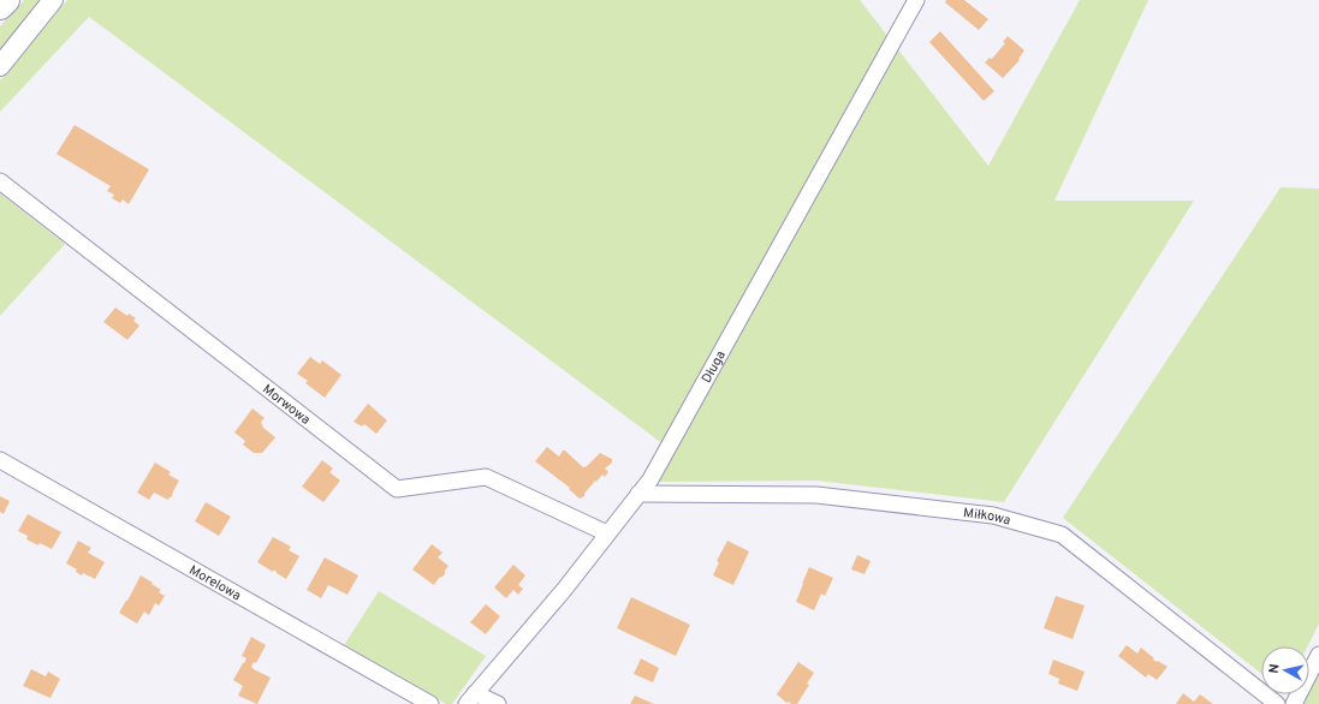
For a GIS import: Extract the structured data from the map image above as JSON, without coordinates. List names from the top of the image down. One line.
{"streets":{"street":["Długa","Morwowa","Miłkowa","Morelowa"]},"crossings":[["Długa","Morwowa"],["Długa","Miłkowa"]],"north":"left"}
